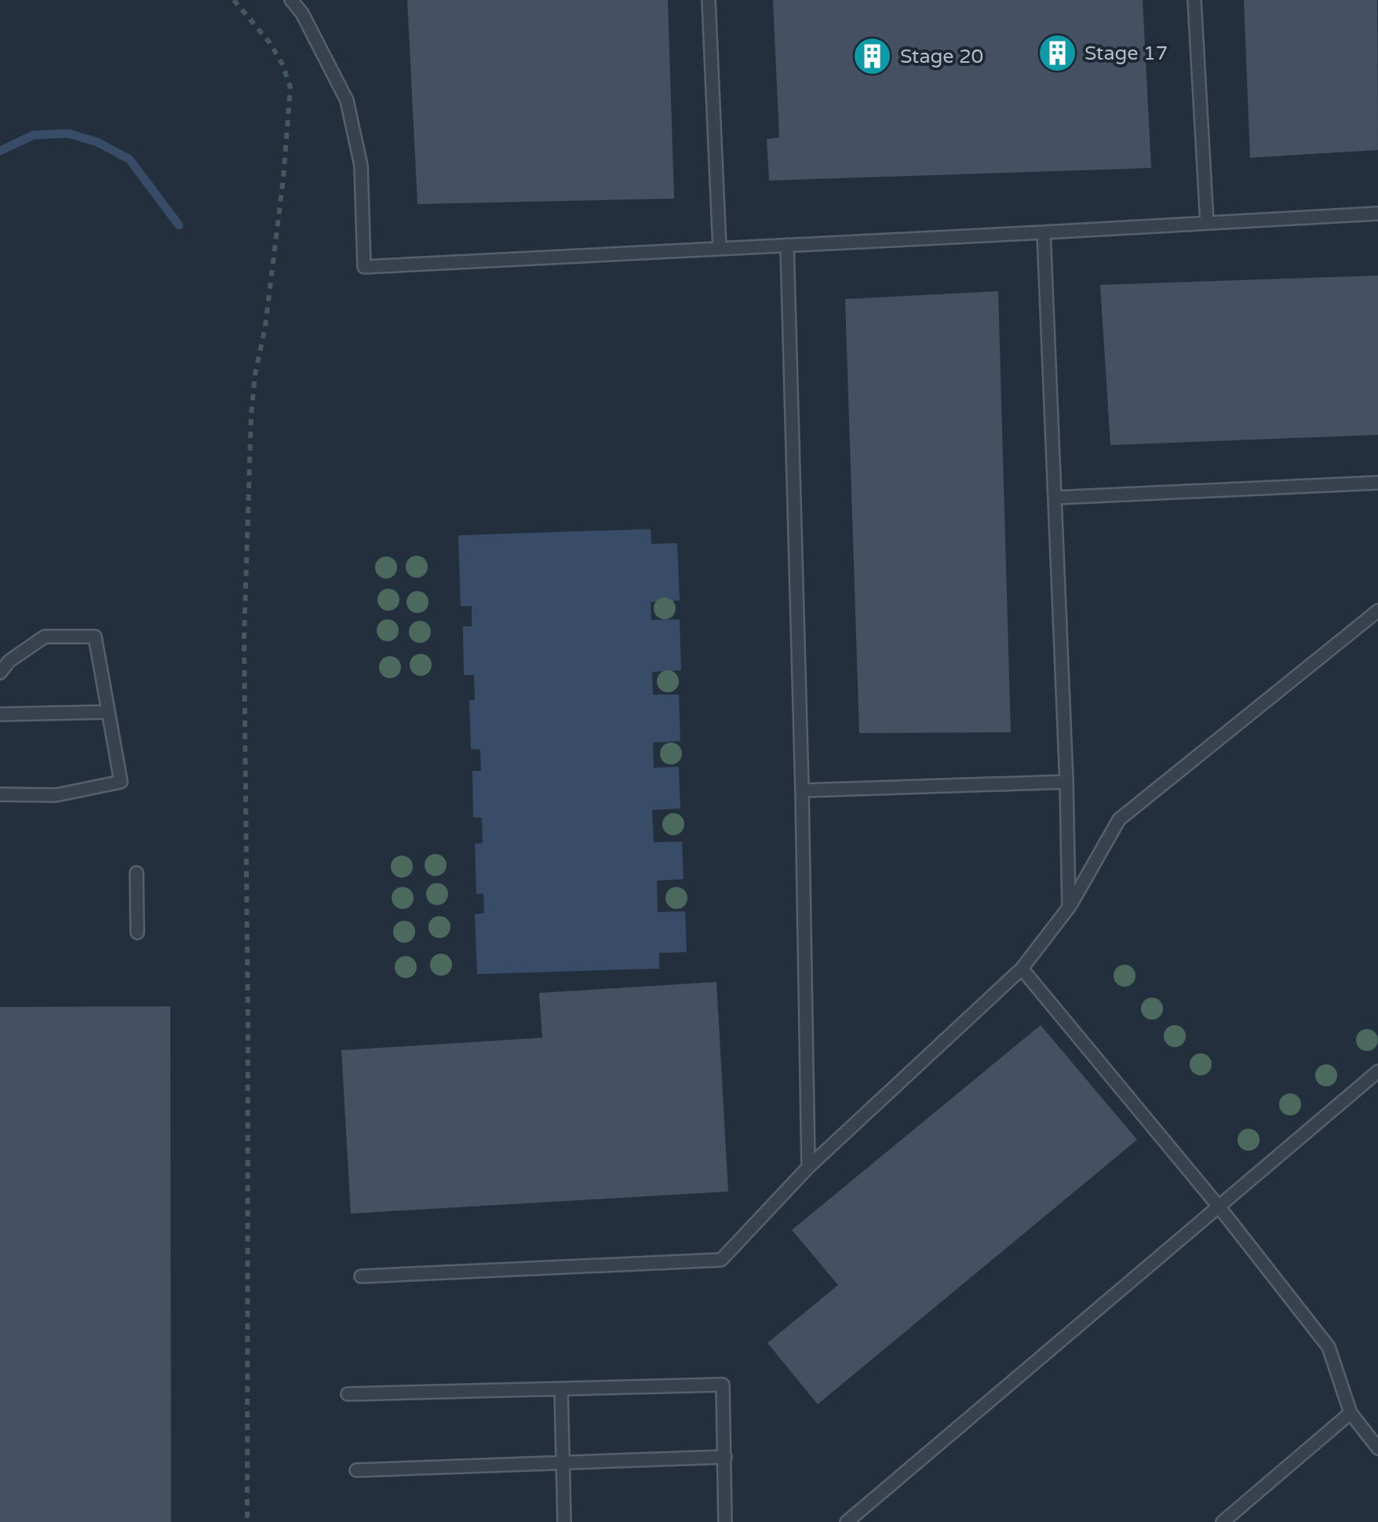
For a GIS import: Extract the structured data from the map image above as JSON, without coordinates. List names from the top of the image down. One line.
{"places":{"building":["Stage 17","Stage 20"]}}
